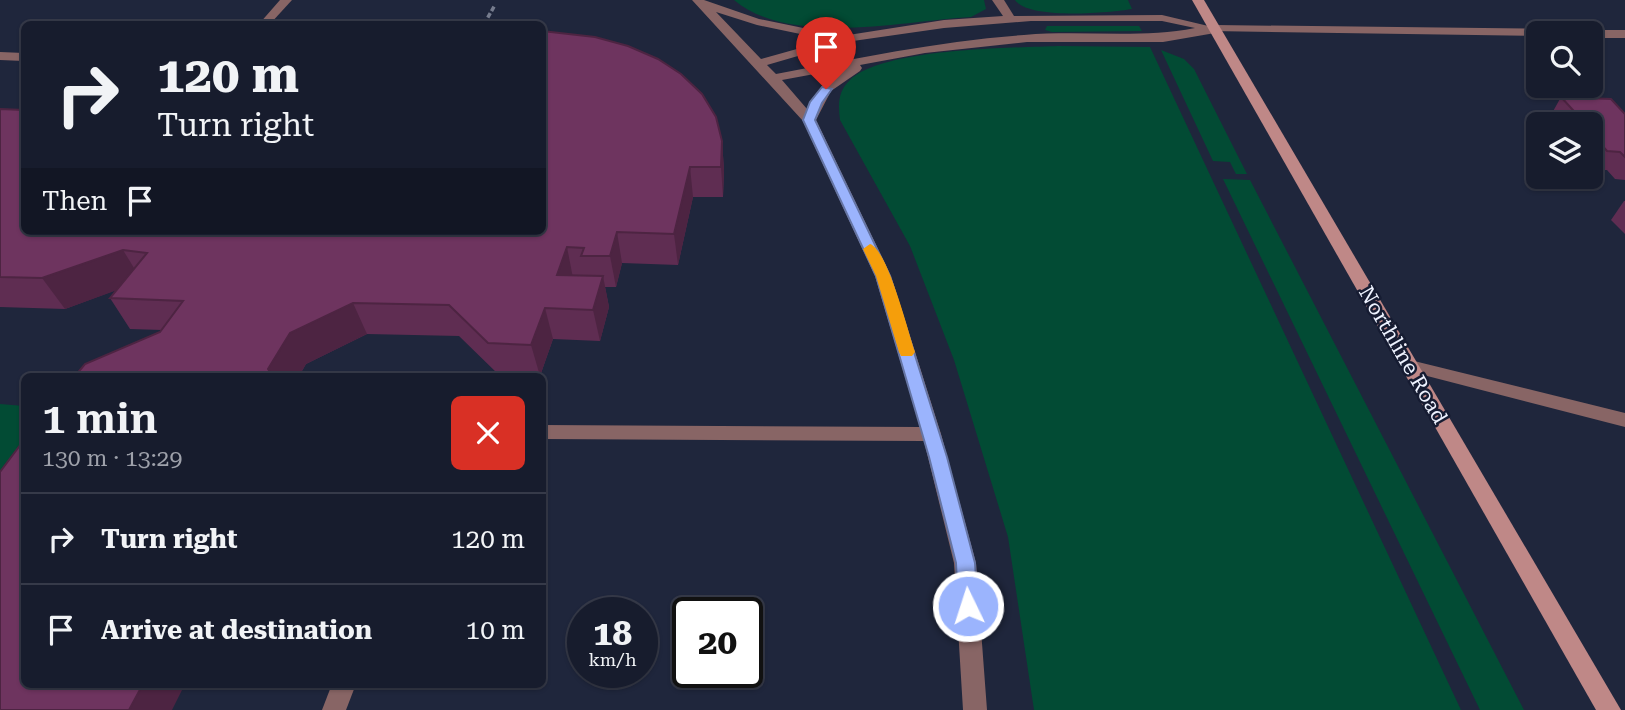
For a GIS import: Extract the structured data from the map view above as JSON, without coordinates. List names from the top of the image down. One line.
{"streets":{"main road":["Northline Road"]},"page":{"turn":["120 m","Turn right"],"then":"Then","heading":["1 min","130 m · 13:29"],"list":[{"name":"Turn right","value":"120 m"},{"name":"Arrive at destination","value":"10 m"}],"speed":"18 km/h","limit":"20"}}
